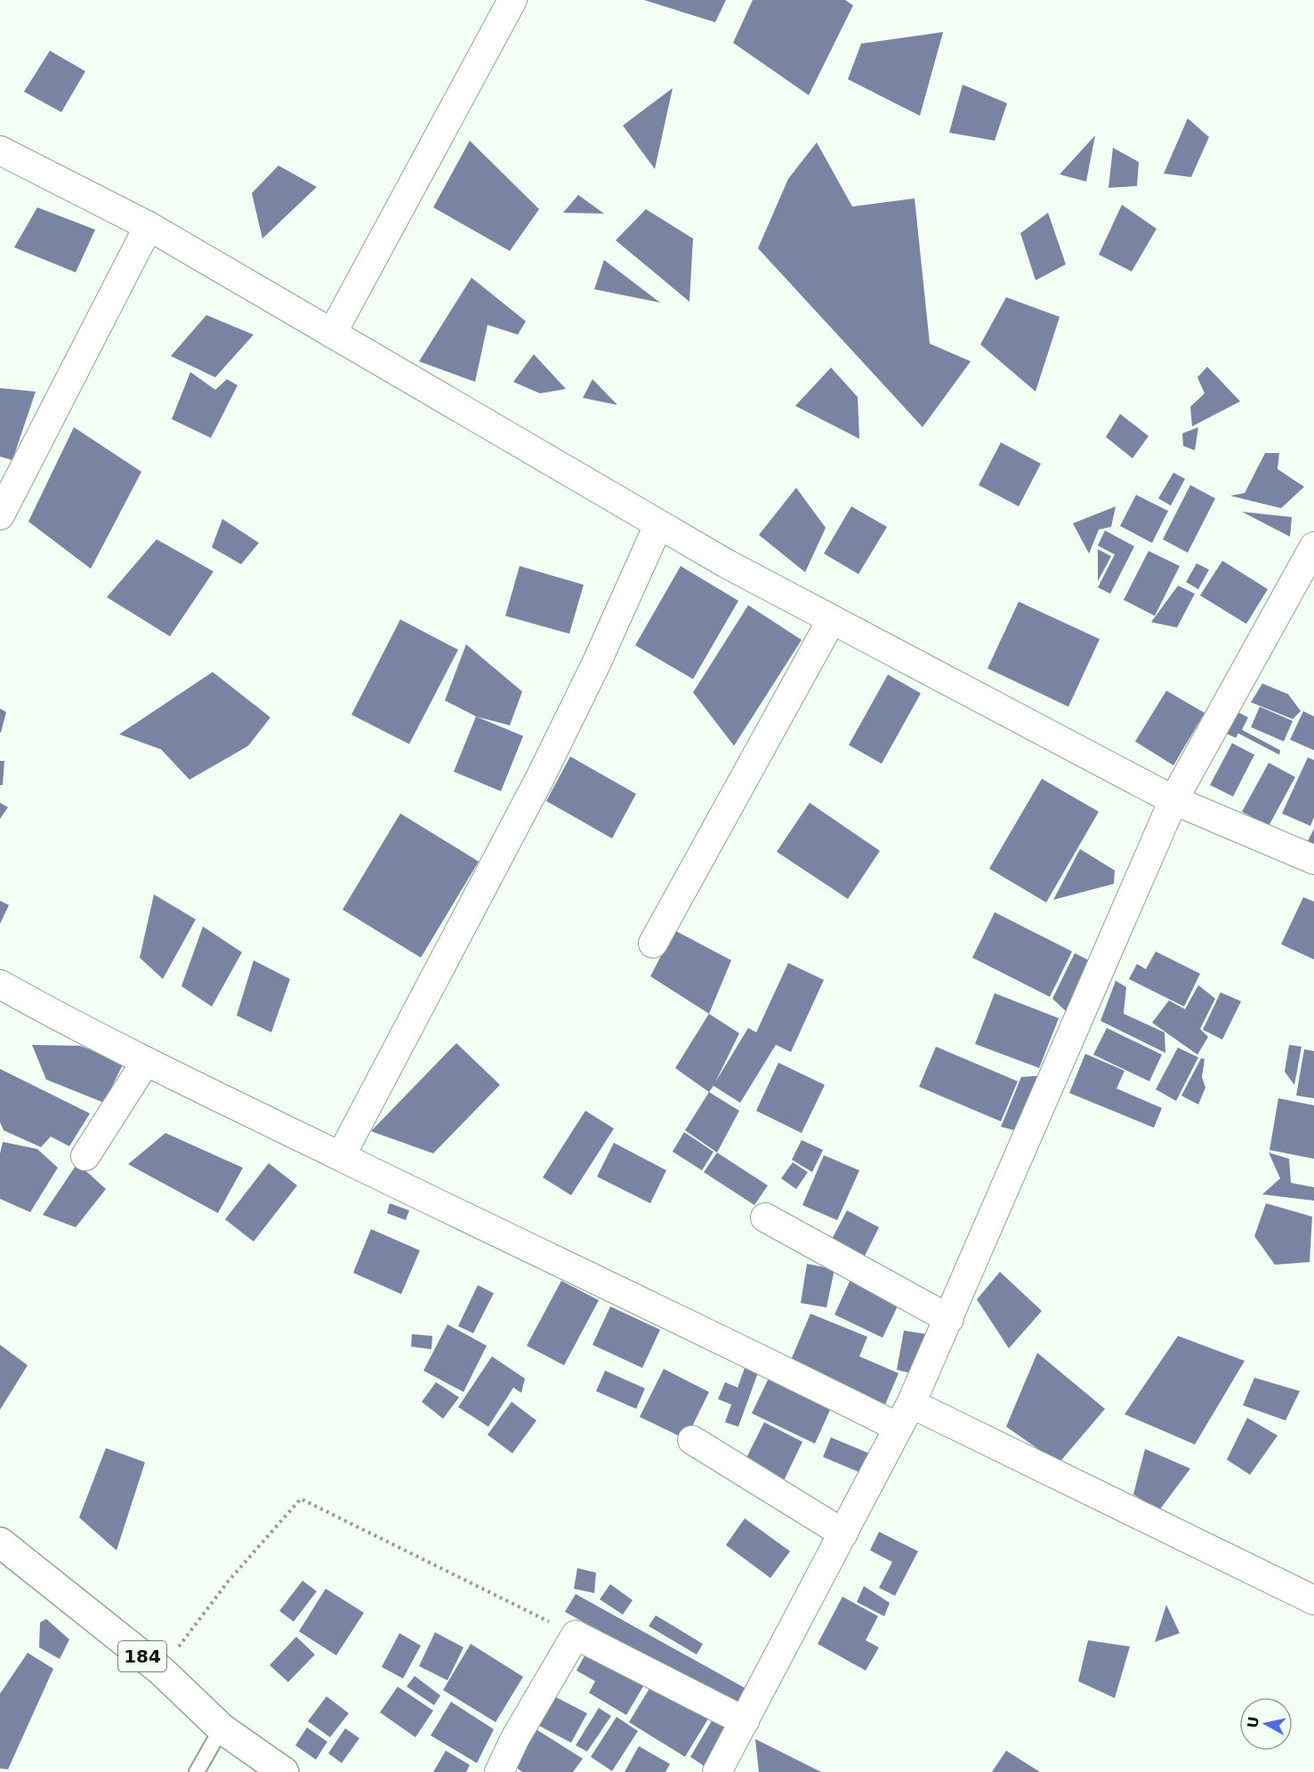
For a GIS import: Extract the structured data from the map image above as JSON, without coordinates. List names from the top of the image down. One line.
{"streets":{"main road":["184"]},"north":"left"}
